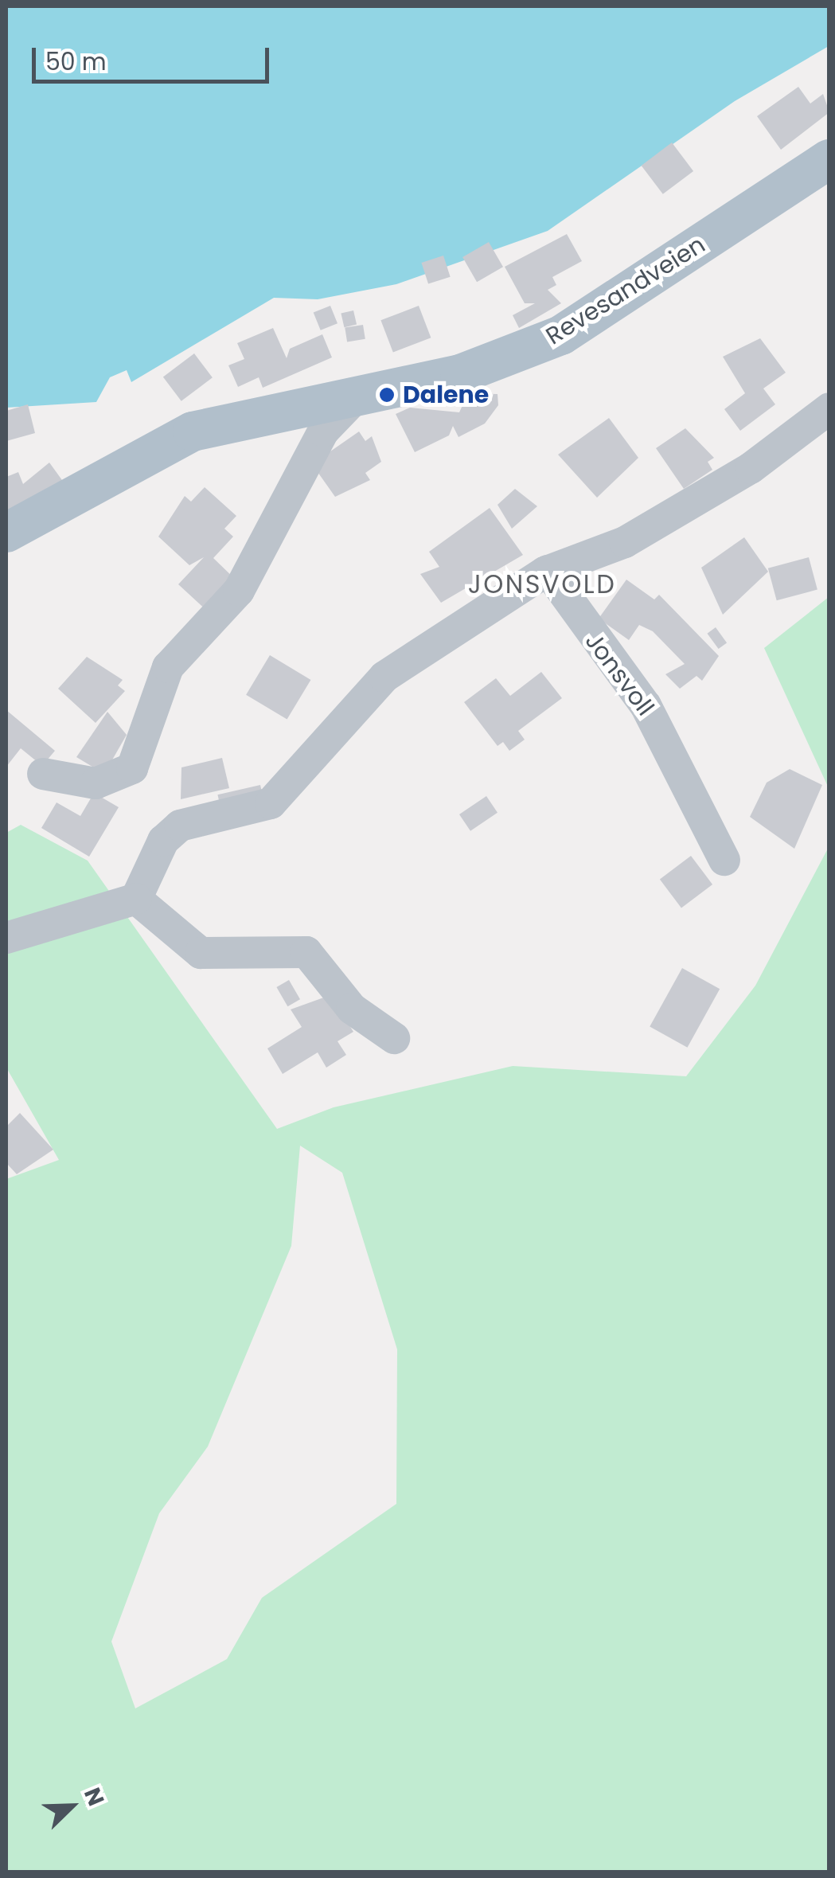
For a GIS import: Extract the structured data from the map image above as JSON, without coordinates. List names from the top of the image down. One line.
{"streets":{"main road":["Revesandveien"],"street":["Jonsvoll"]},"districts":["JONSVOLD"],"places":["Dalene"],"scale_bar":"50 m","north":"top right"}
